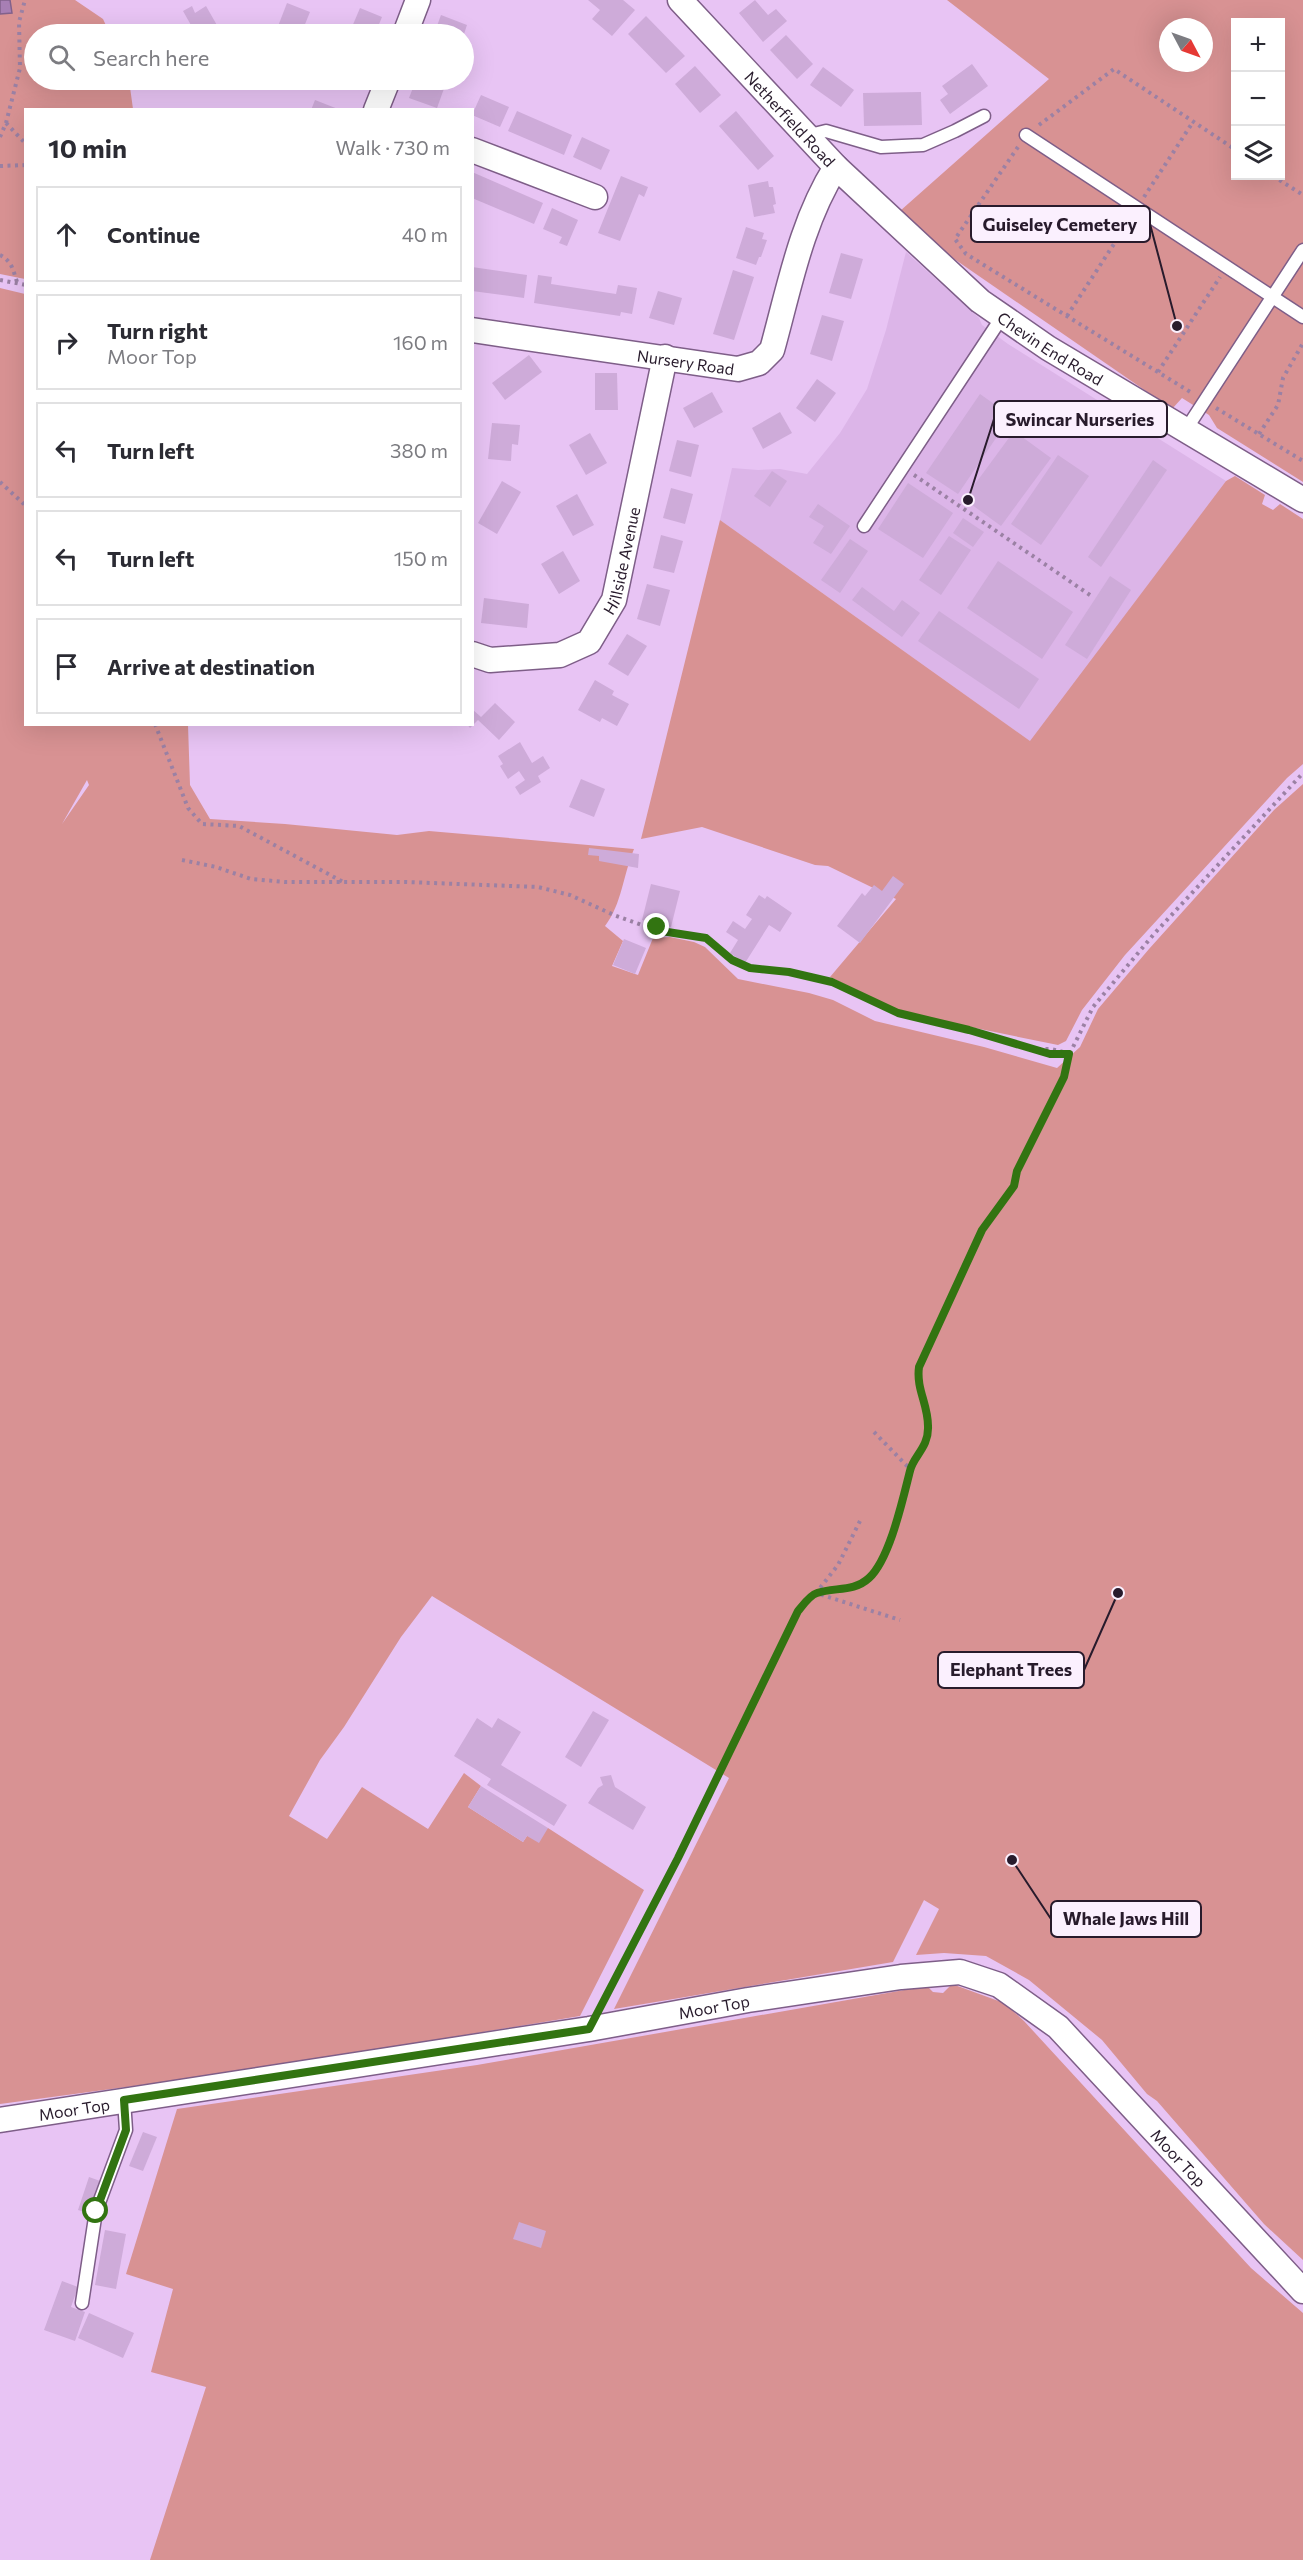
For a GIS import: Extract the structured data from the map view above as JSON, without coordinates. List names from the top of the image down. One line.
{"streets":{"street":["Netherfield Road","Chevin End Road","Nursery Road","Hillside Avenue","Moor Top"]},"crossings":[["Netherfield Road","Chevin End Road"],["Netherfield Road","Nursery Road"],["Nursery Road","Hillside Avenue"]],"places":["Guiseley Cemetery","Swincar Nurseries","Elephant Trees","Whale Jaws Hill"],"north":"bottom right","page":{"map_buttons":["+","−"],"search":"Search here","heading":["10 min","Walk · 730 m"],"list":[["Continue","40 m"],["Turn right","Moor Top","160 m"],["Turn left","380 m"],["Turn left","150 m"],"Arrive at destination"]}}
